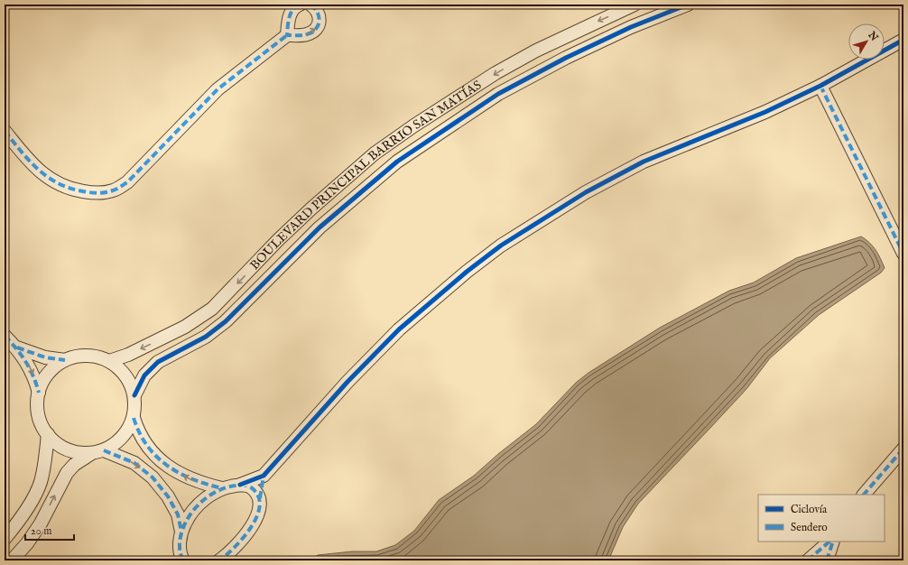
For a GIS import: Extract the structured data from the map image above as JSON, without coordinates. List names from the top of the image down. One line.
{"streets":{"street":["BOULEVARD PRINCIPAL BARRIO SAN MATÍAS"]},"legend":["Ciclovía","Sendero"],"scale_bar":"20 m","north":"top right"}
